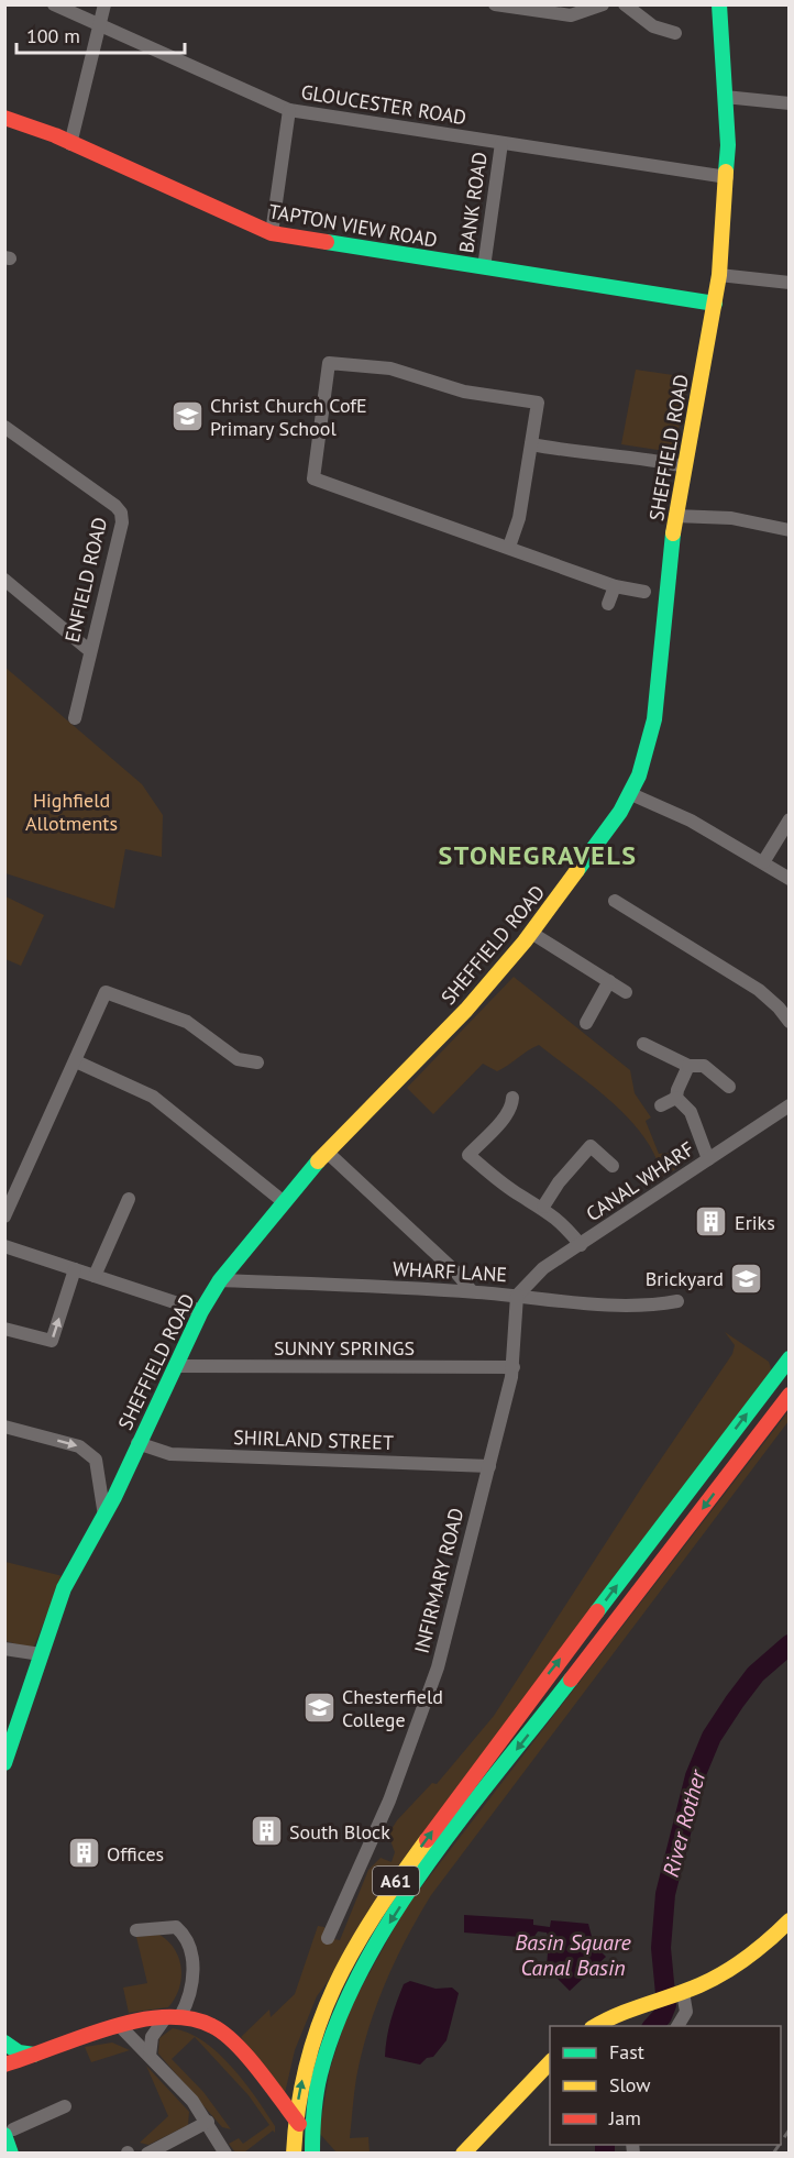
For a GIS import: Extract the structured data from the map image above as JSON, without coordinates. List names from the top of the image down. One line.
{"streets":{"main road":["TAPTON VIEW ROAD","SHEFFIELD ROAD","A61"],"street":["GLOUCESTER ROAD","BANK ROAD","ENFIELD ROAD","CANAL WHARF","WHARF LANE","SUNNY SPRINGS","SHIRLAND STREET","INFIRMARY ROAD"]},"crossings":[["GLOUCESTER ROAD","BANK ROAD"],["GLOUCESTER ROAD","SHEFFIELD ROAD"],["BANK ROAD","TAPTON VIEW ROAD"],["TAPTON VIEW ROAD","SHEFFIELD ROAD"],["SHEFFIELD ROAD","WHARF LANE"],["SHEFFIELD ROAD","SUNNY SPRINGS"],["SHEFFIELD ROAD","SHIRLAND STREET"],["CANAL WHARF","WHARF LANE"],["CANAL WHARF","INFIRMARY ROAD"],["WHARF LANE","INFIRMARY ROAD"],["SUNNY SPRINGS","INFIRMARY ROAD"],["SHIRLAND STREET","INFIRMARY ROAD"]],"districts":["STONEGRAVELS"],"water":["River Rother","Basin Square Canal Basin"],"parks":["Highfield Allotments"],"places":{"school or university":["Christ Church CofE Primary School","Brickyard","Chesterfield College"],"building":["Eriks","South Block","Offices"]},"legend":["Fast","Slow","Jam"],"scale_bar":"100 m"}
